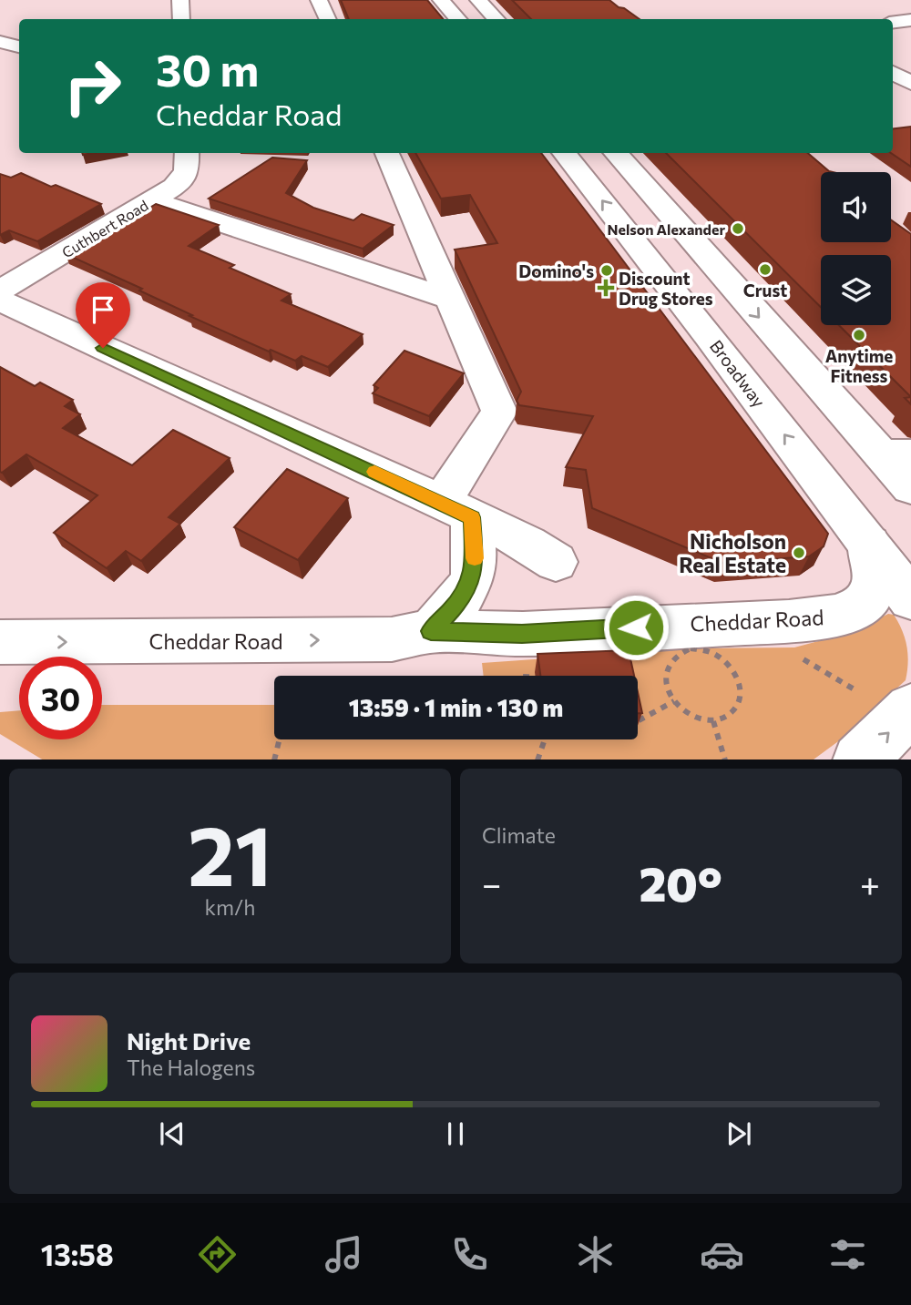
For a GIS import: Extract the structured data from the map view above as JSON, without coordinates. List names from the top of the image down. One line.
{"streets":{"street":["Cuthbert Road","Broadway","Cheddar Road"]},"crossings":[["Broadway","Cheddar Road"]],"one_way":["Cheddar Road"],"places":{"other":["Nelson Alexander","Crust","Domino's","Anytime Fitness","Nicholson Real Estate"],"health":["Discount Drug Stores"]},"page":{"turn":["30 m","Cheddar Road"],"limit":"30","trip":"13:59 · 1 min · 130 m","tile":[["21","km/h"],"Climate"],"heat":["−","20°","+"],"song":["Night Drive","The Halogens"],"tabs":"13:58"}}
